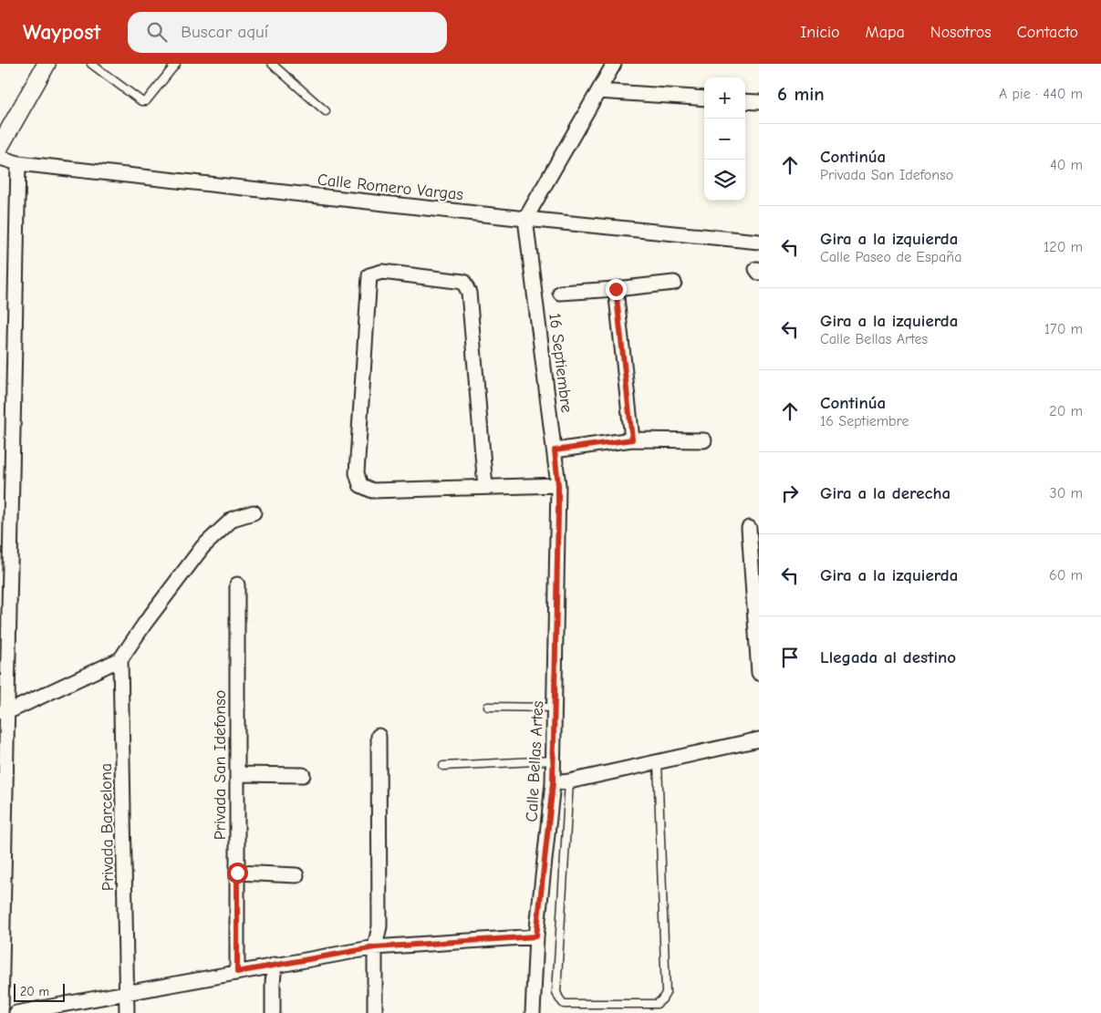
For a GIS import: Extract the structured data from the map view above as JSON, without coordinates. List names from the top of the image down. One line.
{"streets":{"street":["Calle Romero Vargas","16 Septiembre","Calle Bellas Artes","Privada San Idefonso","Privada Barcelona"]},"crossings":[["Calle Romero Vargas","16 Septiembre"],["16 Septiembre","Calle Bellas Artes"]],"scale_bar":"20 m","page":{"header":"Waypost","search":"Buscar aquí","nav":["Inicio","Mapa","Nosotros","Contacto"],"heading":["6 min","A pie · 440 m"],"map_buttons":["+","−"],"list":[["Continúa","Privada San Idefonso","40 m"],["Gira a la izquierda","Calle Paseo de España","120 m"],["Gira a la izquierda","Calle Bellas Artes","170 m"],["Continúa","16 Septiembre","20 m"],["Gira a la derecha","30 m"],["Gira a la izquierda","60 m"],"Llegada al destino"],"scale":"20 m"}}
